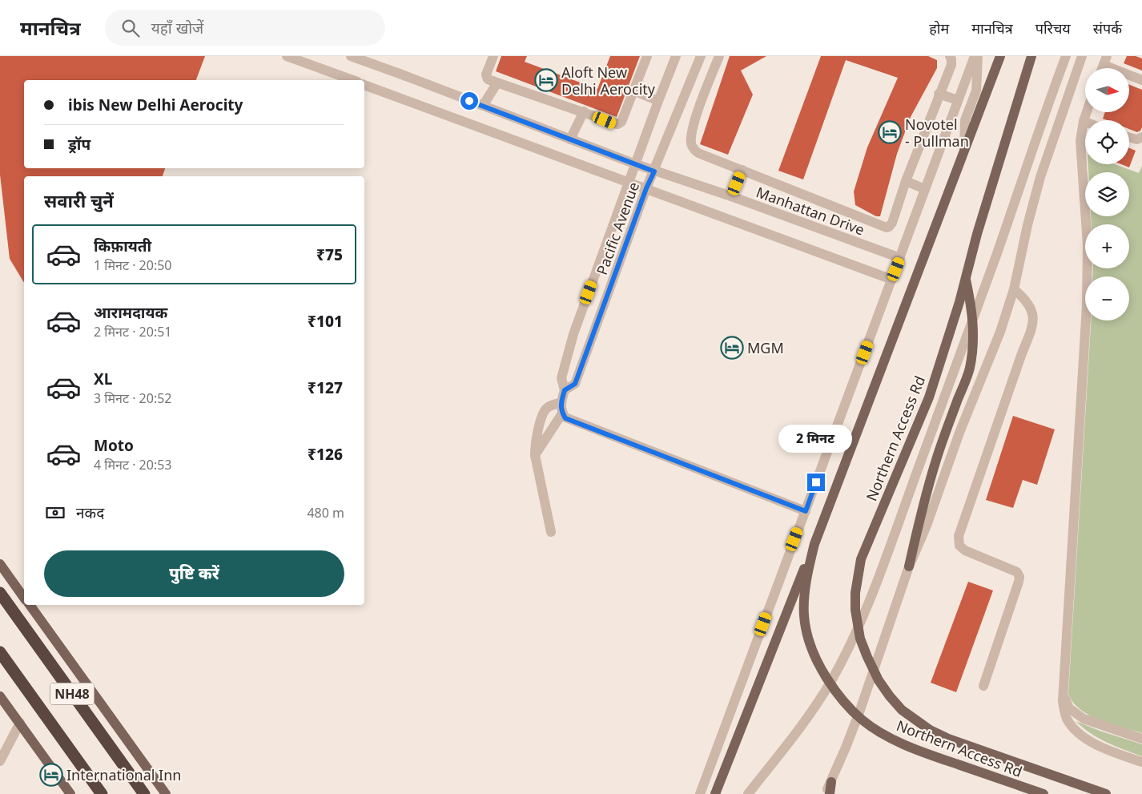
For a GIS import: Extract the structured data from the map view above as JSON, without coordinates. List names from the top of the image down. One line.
{"streets":{"highway":["NH48"],"main road":["Northern Access Rd"],"street":["Manhattan Drive","Pacific Avenue"]},"crossings":[["Manhattan Drive","Pacific Avenue"]],"places":{"hotel":["Aloft New Delhi Aerocity","Novotel - Pullman","MGM","International Inn"]},"north":"right","page":{"header":"मानचित्र","search":"यहाँ खोजें","nav":["होम","मानचित्र","परिचय","संपर्क"],"map_buttons":["+","−"],"banner":["ibis New Delhi Aerocity","ड्रॉप"],"heading":"सवारी चुनें","list":[{"name":"किफ़ायती","note":"1 मिनट · 20:50","value":"₹75"},{"name":"आरामदायक","note":"2 मिनट · 20:51","value":"₹101"},{"name":"XL","note":"3 मिनट · 20:52","value":"₹127"},{"name":"Moto","note":"4 मिनट · 20:53","value":"₹126"}],"bubble":"2 मिनट","pay":["नकद","480 m"],"buttons":"पुष्टि करें"}}
